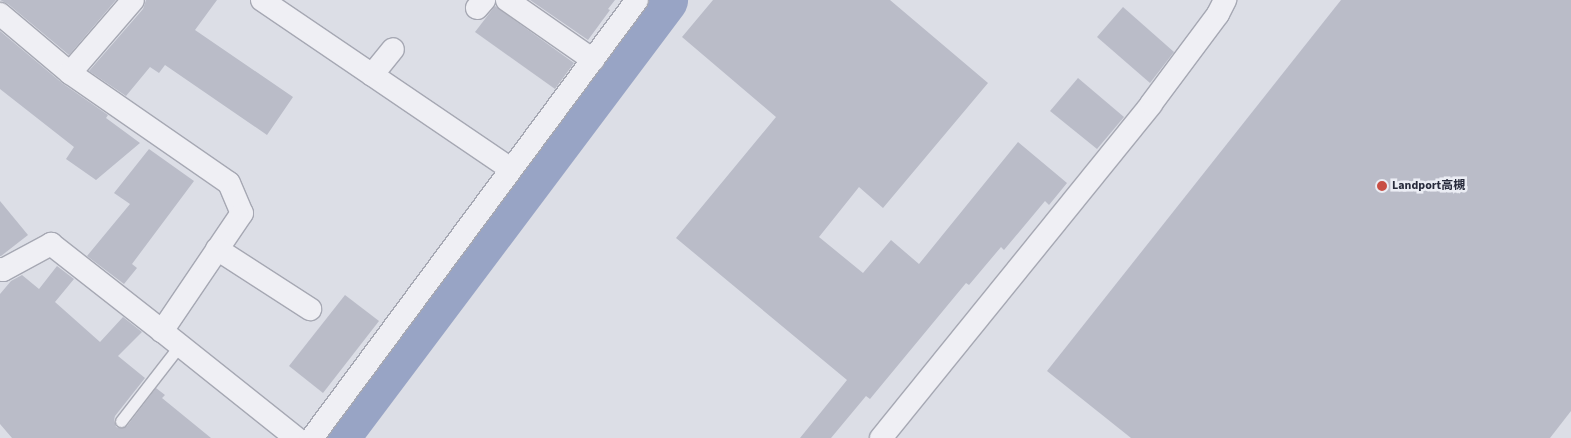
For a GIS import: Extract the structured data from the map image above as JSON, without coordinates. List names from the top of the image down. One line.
{"places":["Landport高槻"]}
